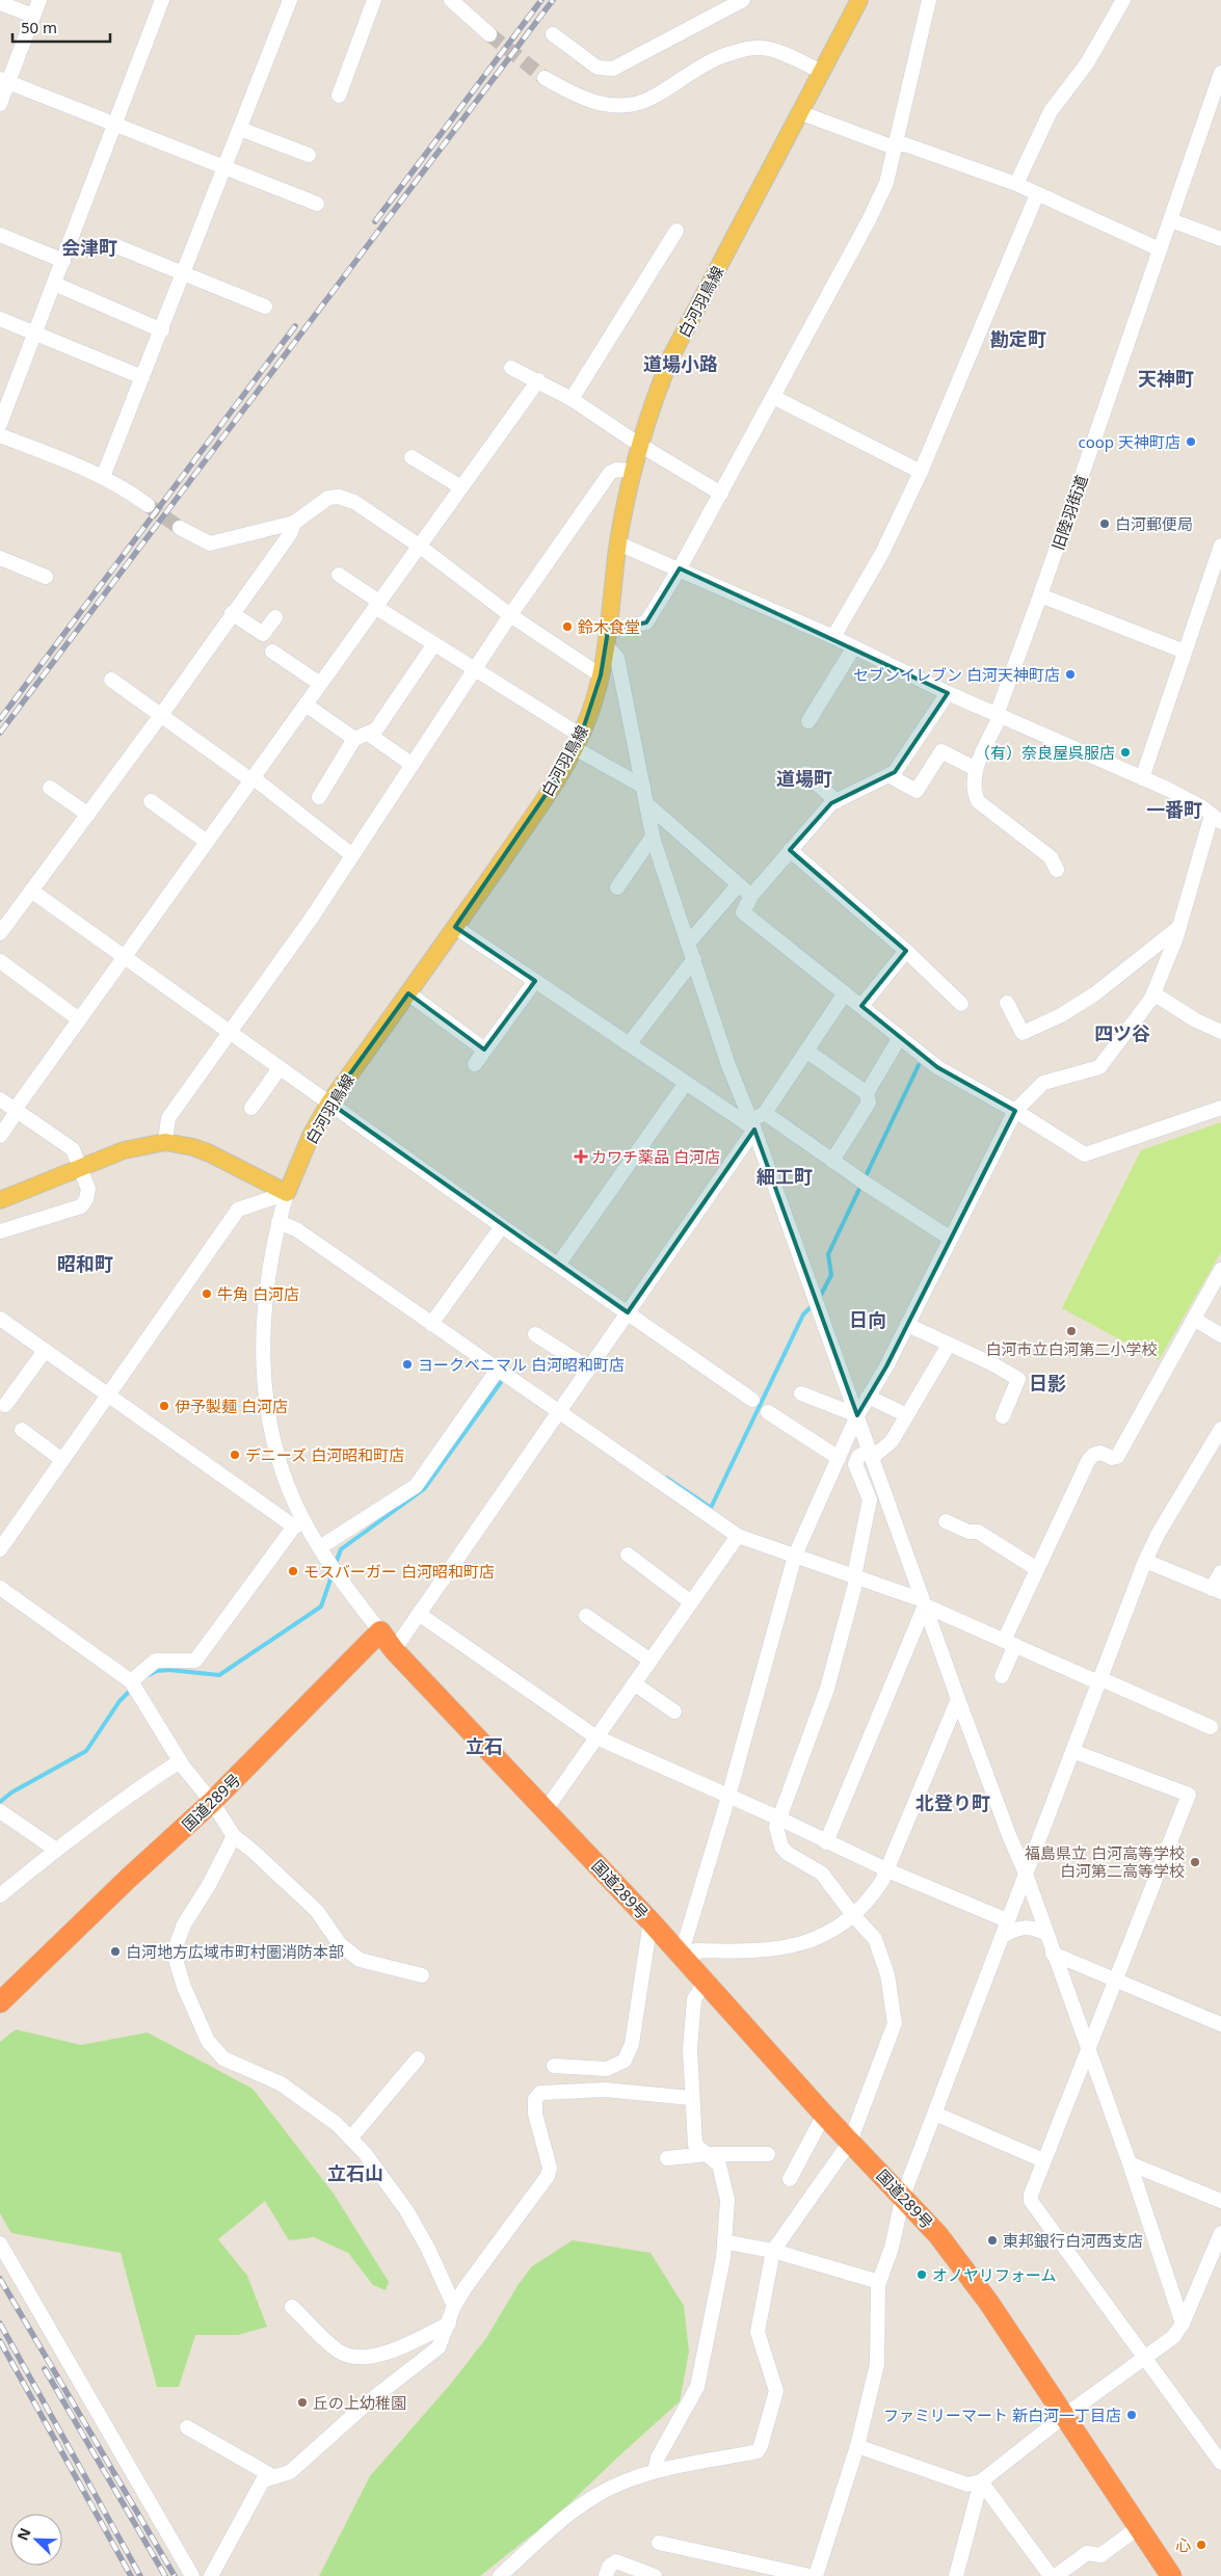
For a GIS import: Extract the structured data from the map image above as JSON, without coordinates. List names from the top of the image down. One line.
{"streets":{"highway":["国道289号"],"main road":["白河羽鳥線"],"street":["旧陸羽街道"]},"districts":["会津町","勘定町","道場小路","天神町","道場町","一番町","四ツ谷","細工町","昭和町","日向","日影","立石","北登り町","立石山"],"places":{"other":["coop 天神町店","白河郵便局","鈴木食堂","セブンイレブン 白河天神町店","（有）奈良屋呉服店","牛角 白河店","白河市立白河第二小学校","ヨークベニマル 白河昭和町店","伊予製麺 白河店","デニーズ 白河昭和町店","モスバーガー 白河昭和町店","福島県立 白河高等学校 白河第二高等学校","白河地方広域市町村圏消防本部","東邦銀行白河西支店","オノヤリフォーム","丘の上幼稚園","ファミリーマート 新白河一丁目店","心"],"health":["カワチ薬品 白河店"]},"scale_bar":"50 m","north":"top left"}
